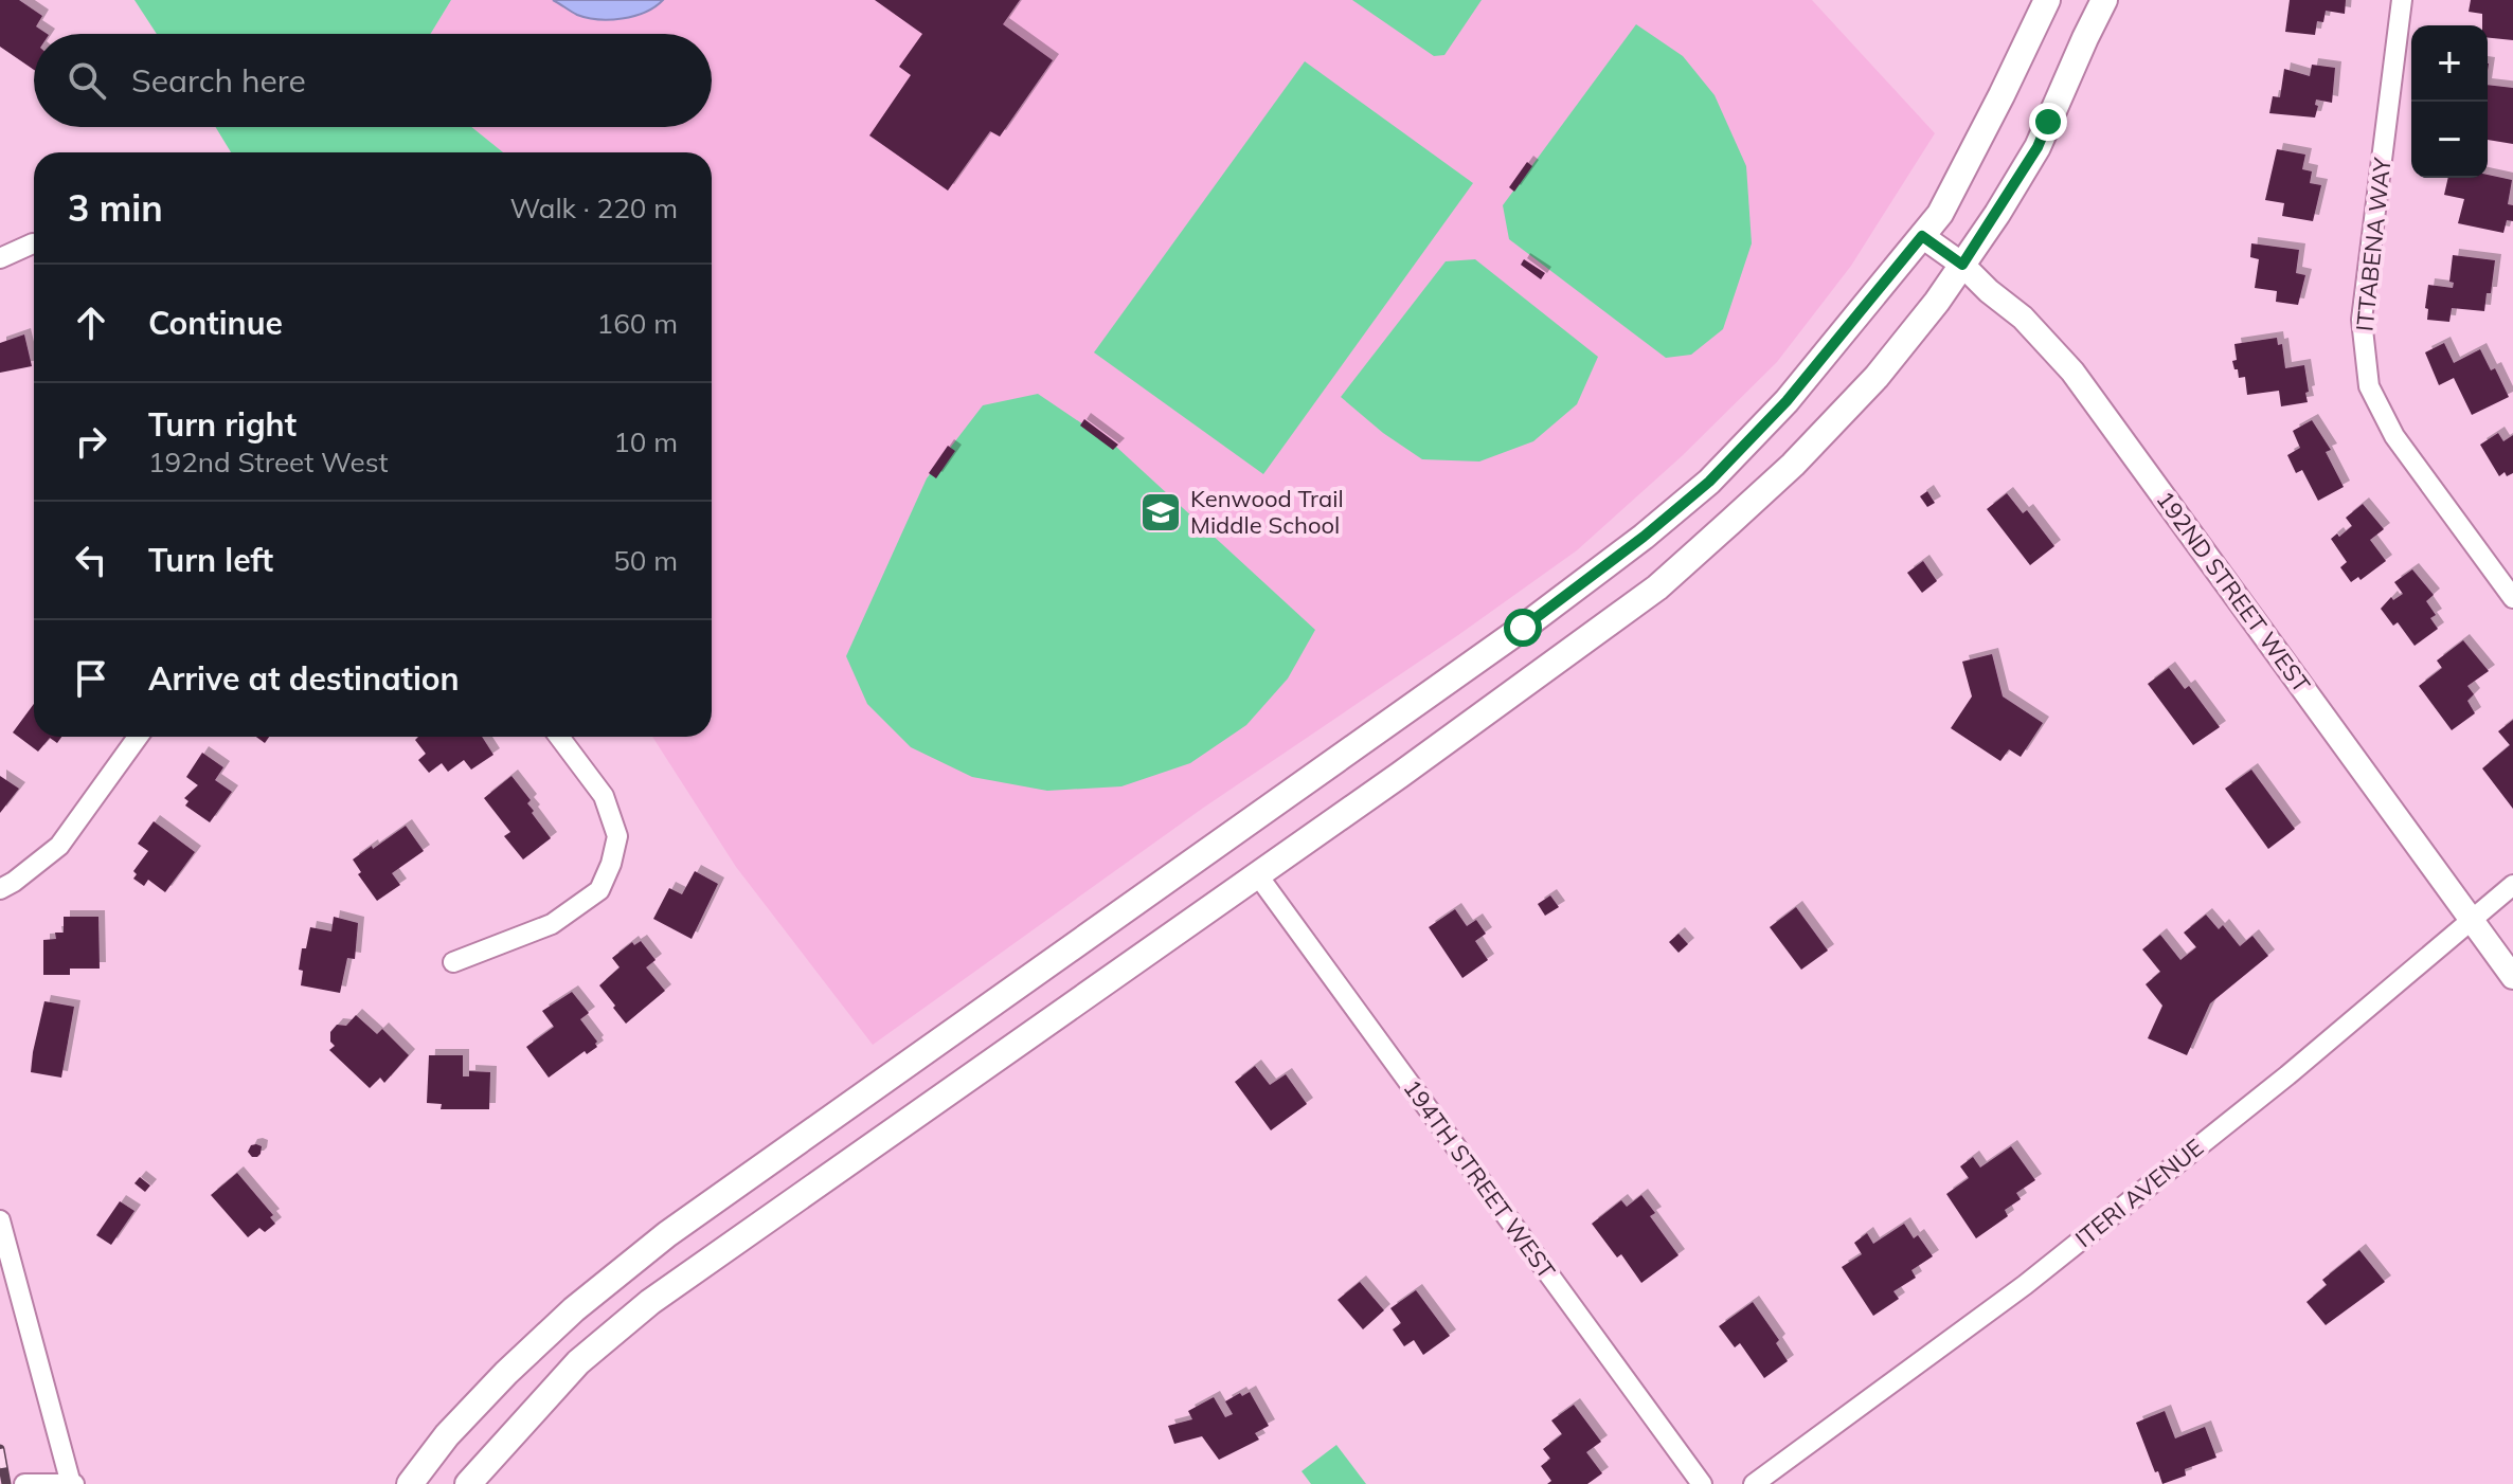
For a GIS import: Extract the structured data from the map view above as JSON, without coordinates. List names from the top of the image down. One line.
{"streets":{"street":["ITTABENA WAY","192ND STREET WEST","194TH STREET WEST","ITERI AVENUE"]},"crossings":[["192ND STREET WEST","ITERI AVENUE"]],"places":{"school or university":["Kenwood Trail Middle School"]},"page":{"map_buttons":["+","−"],"search":"Search here","heading":["3 min","Walk · 220 m"],"list":[["Continue","160 m"],["Turn right","192nd Street West","10 m"],["Turn left","50 m"],"Arrive at destination"]}}
